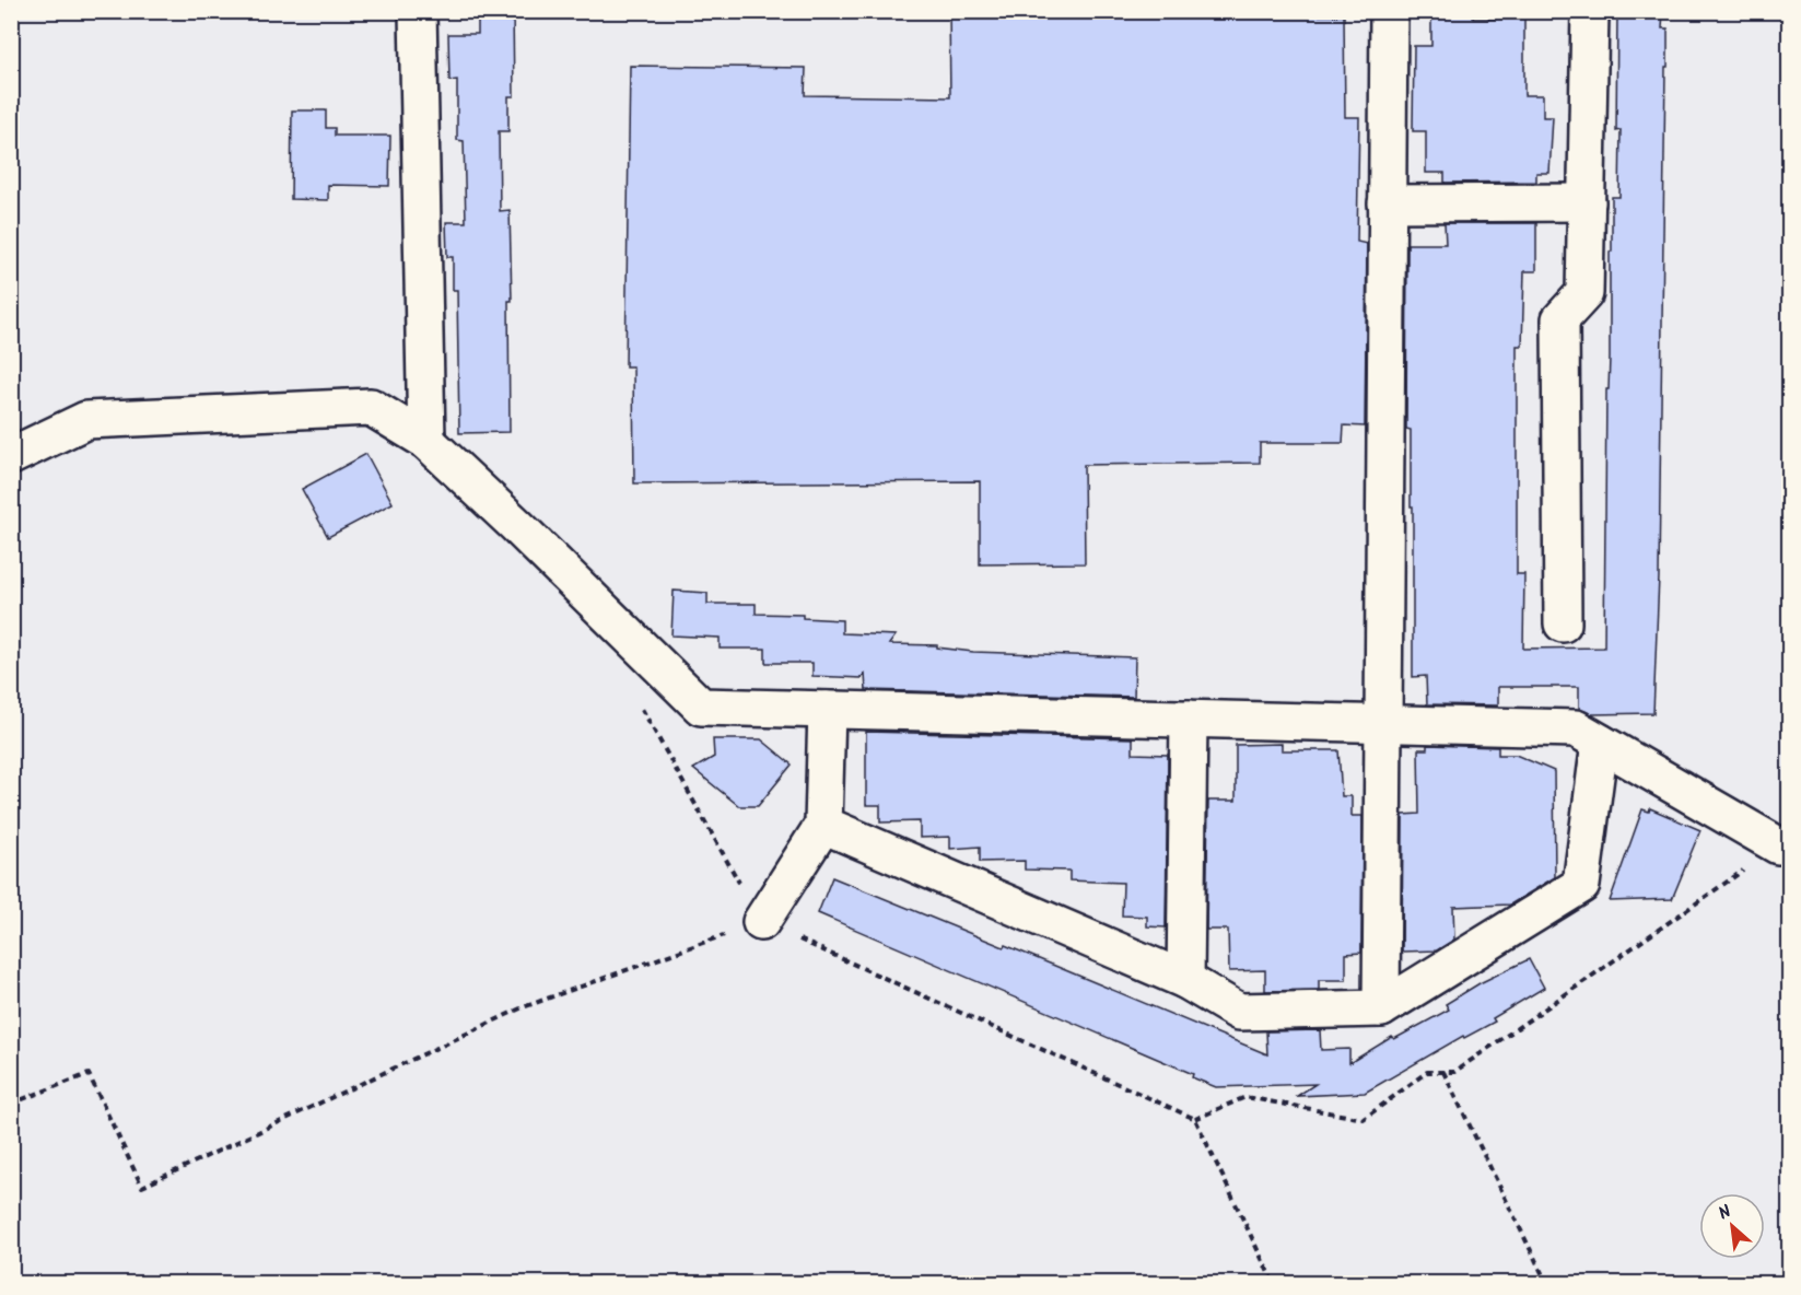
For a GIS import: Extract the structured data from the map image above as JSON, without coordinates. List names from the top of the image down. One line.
{"north":"top left"}
